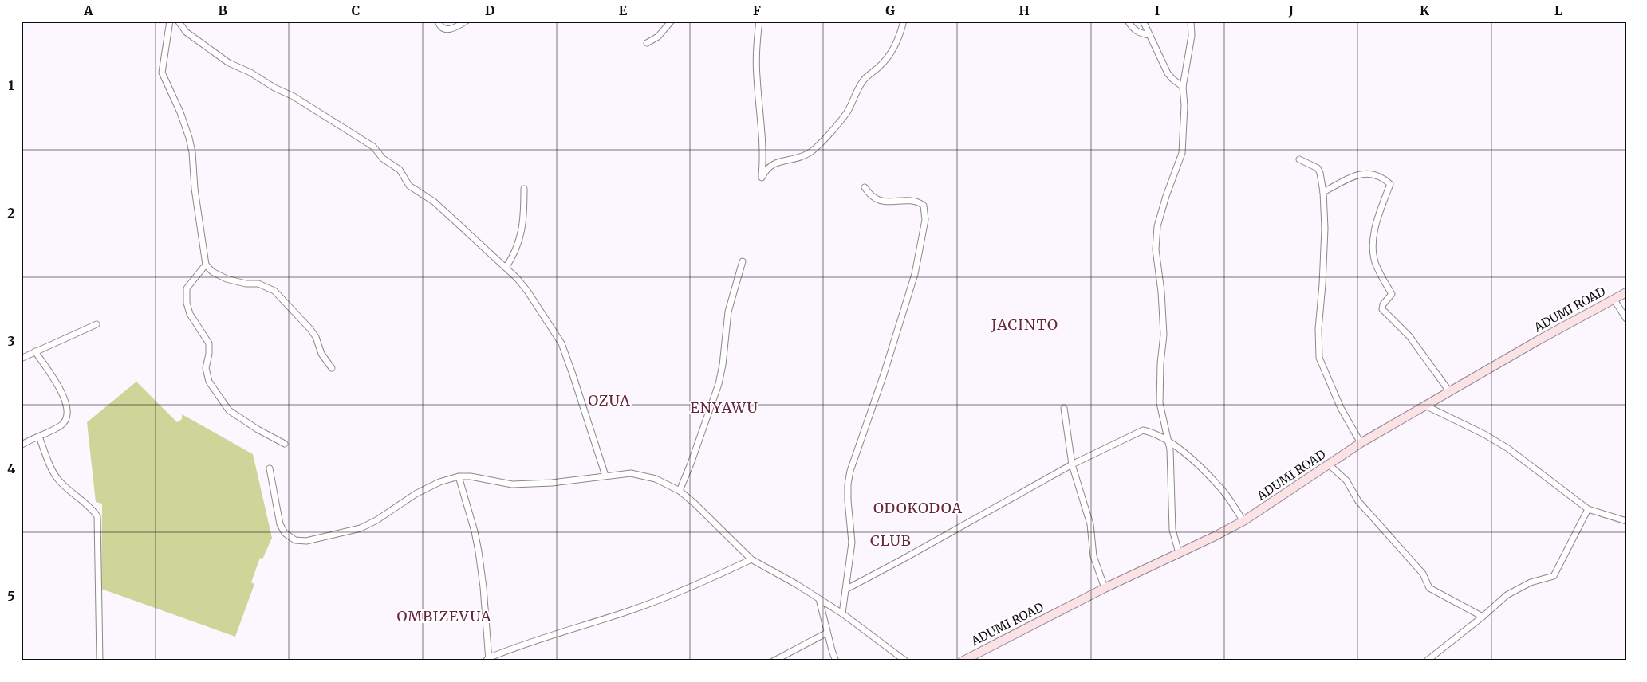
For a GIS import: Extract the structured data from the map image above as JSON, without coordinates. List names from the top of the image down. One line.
{"streets":{"main road":["ADUMI ROAD"]},"districts":["JACINTO","OZUA","ENYAWU","ODOKODOA","CLUB","OMBIZEVUA"],"grid":{"columns":["A","B","C","D","E","F","G","H","I","J","K","L"],"rows":["1","2","3","4","5"]}}
